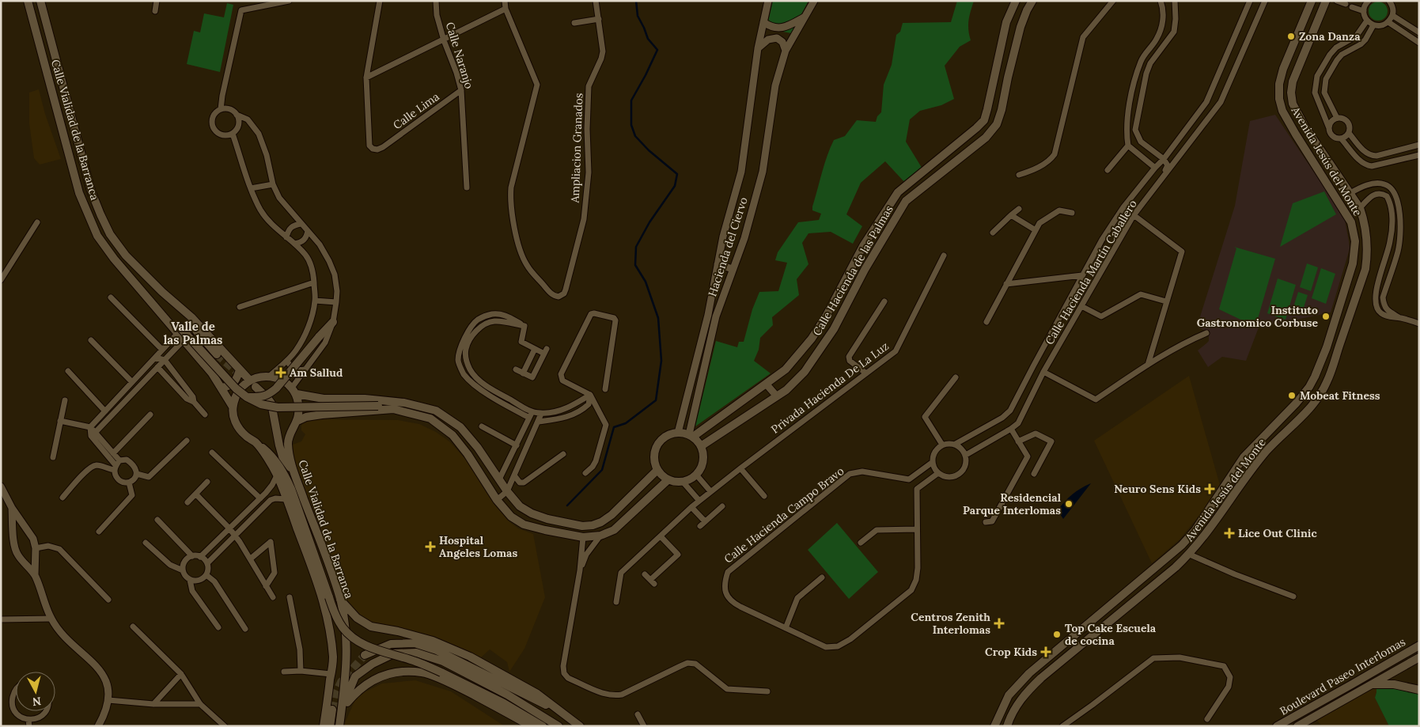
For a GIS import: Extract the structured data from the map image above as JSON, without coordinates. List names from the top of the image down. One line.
{"streets":{"main road":["Calle Vialidad de la Barranca","Avenida Jesús del Monte","Calle Hacienda de las Palmas","Boulevard Paseo Interlomas"],"street":["Calle Naranjo","Calle Lima","Ampliacion Granados","Hacienda del Ciervo","Calle Hacienda Martín Caballero","Privada Hacienda De La Luz","Calle Hacienda Campo Bravo"]},"crossings":[["Calle Naranjo","Calle Lima"],["Hacienda del Ciervo","Calle Hacienda de las Palmas"],["Calle Hacienda Martín Caballero","Calle Hacienda Campo Bravo"]],"districts":["Valle de las Palmas"],"places":{"other":["Zona Danza","Instituto Gastronomico Corbuse","Mobeat Fitness","Residencial Parque Interlomas","Top Cake Escuela de cocina"],"health":["Am Sallud","Neuro Sens Kids","Lice Out Clinic","Hospital Angeles Lomas","Centros Zenith Interlomas","Crop Kids"]},"north":"bottom"}
